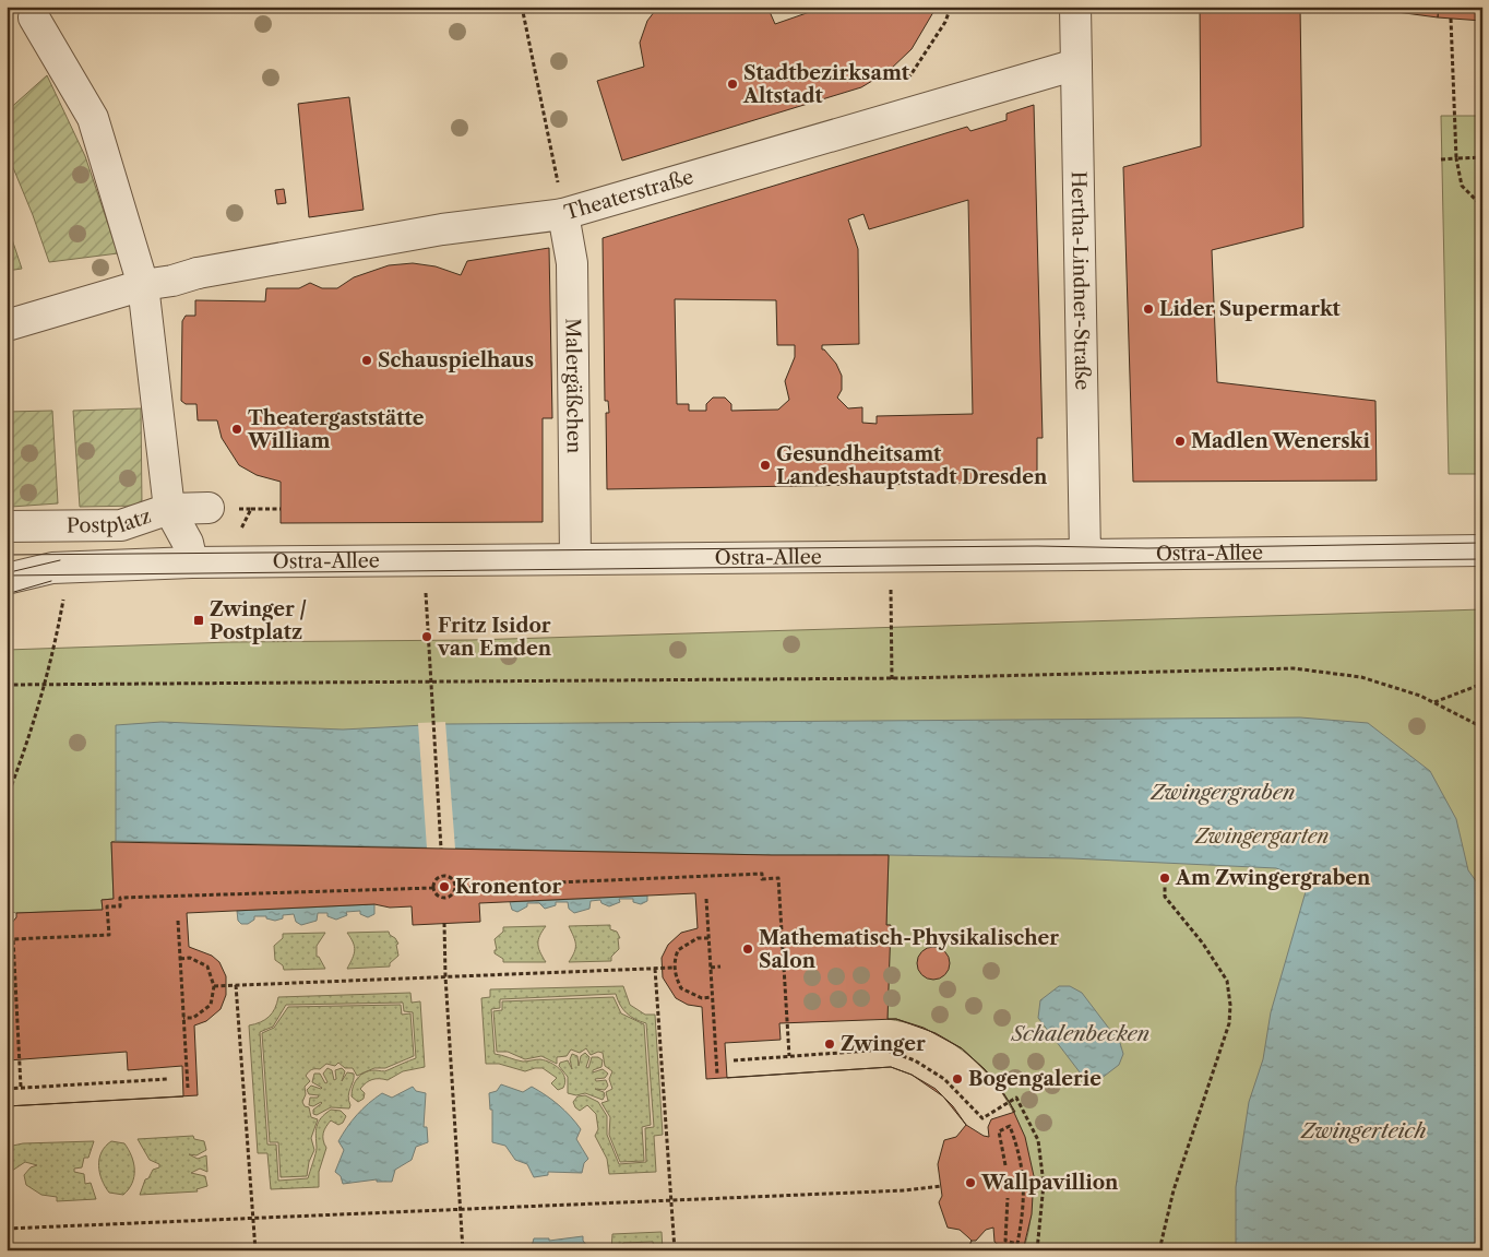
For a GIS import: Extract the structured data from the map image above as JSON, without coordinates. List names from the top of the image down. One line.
{"streets":{"street":["Theaterstraße","Hertha-Lindner-Straße","Malergäßchen","Postplatz","Ostra-Allee"]},"crossings":[["Theaterstraße","Hertha-Lindner-Straße"],["Theaterstraße","Malergäßchen"],["Hertha-Lindner-Straße","Ostra-Allee"],["Malergäßchen","Ostra-Allee"]],"water":["Zwingergraben","Schalenbecken","Zwingerteich"],"parks":["Zwingergarten"],"places":{"other":["Stadtbezirksamt Altstadt","Lider Supermarkt","Schauspielhaus","Theatergaststätte William","Madlen Wenerski","Gesundheitsamt Landeshauptstadt Dresden","Fritz Isidor van Emden","Am Zwingergraben","Kronentor","Mathematisch-Physikalischer Salon","Zwinger","Bogengalerie","Wallpavillion"],"transit":["Zwinger / Postplatz"]}}
